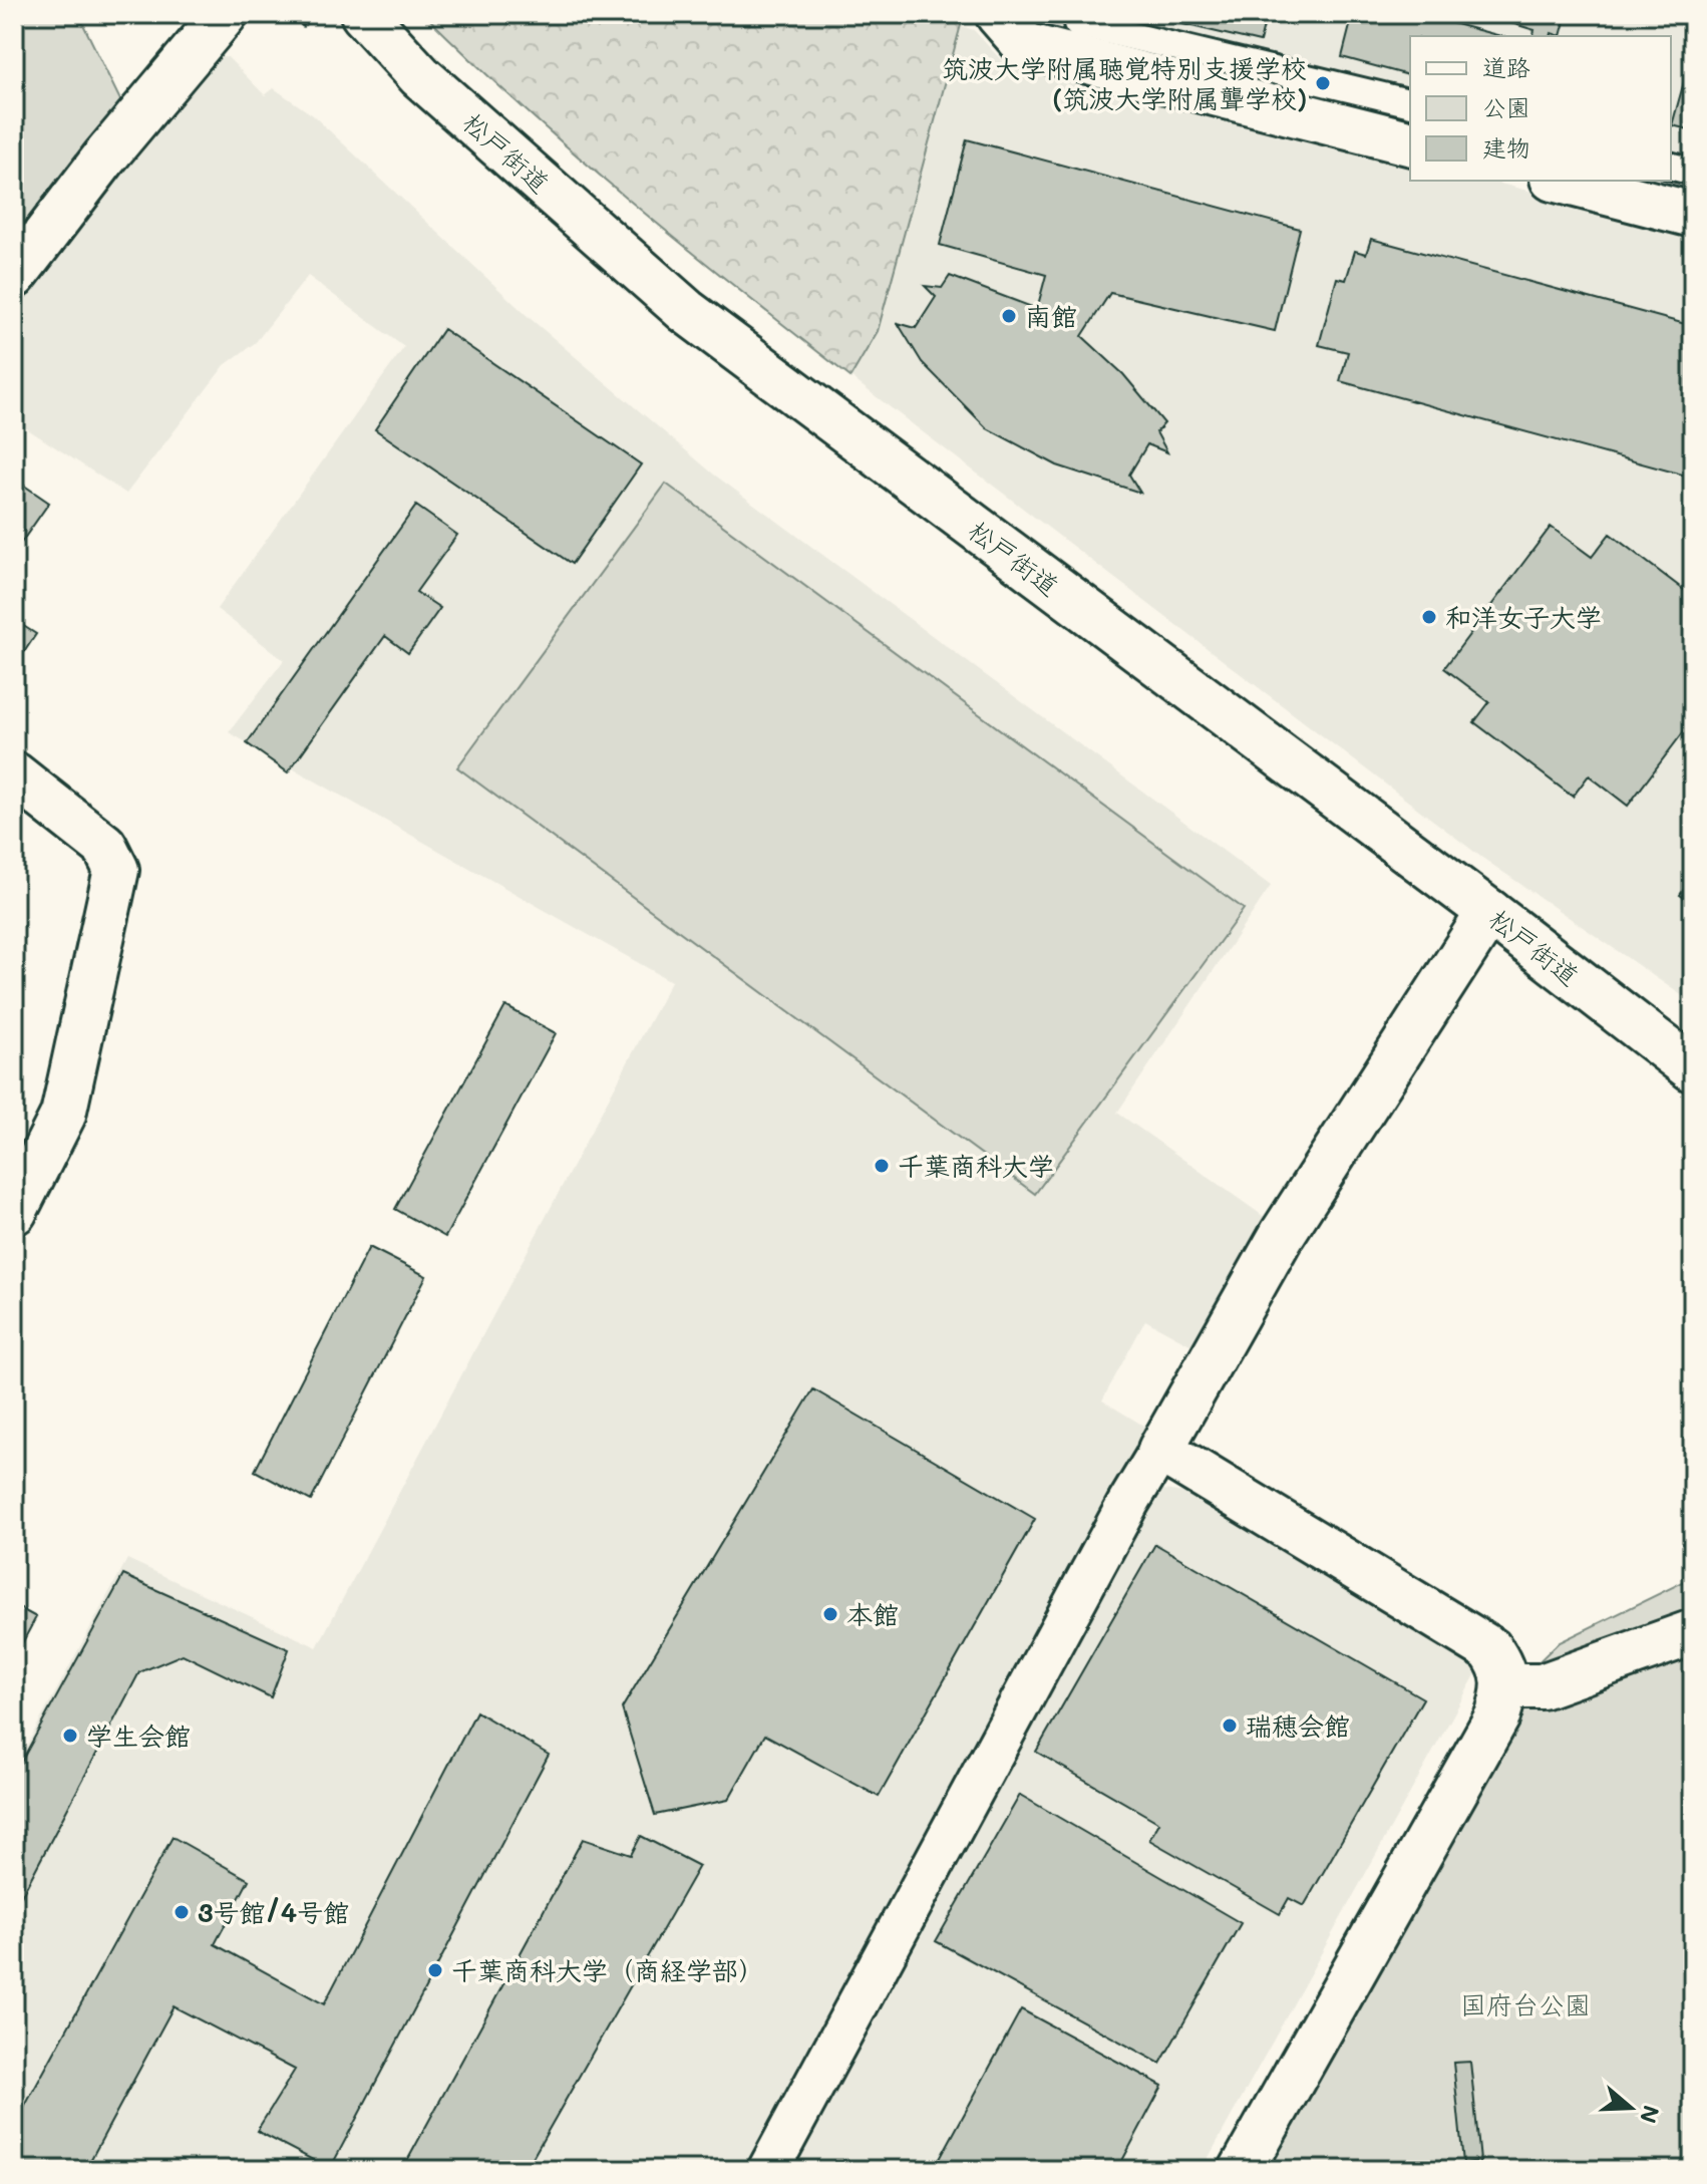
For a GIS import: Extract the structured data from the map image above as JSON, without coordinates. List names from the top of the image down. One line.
{"streets":{"street":["松戸街道"]},"parks":["国府台公園"],"places":["筑波大学附属聴覚特別支援学校 (筑波大学附属聾学校)","南館","和洋女子大学","千葉商科大学","本館","瑞穂会館","学生会館","3号館/4号館","千葉商科大学（商経学部）"],"legend":["道路","公園","建物"],"north":"right"}
